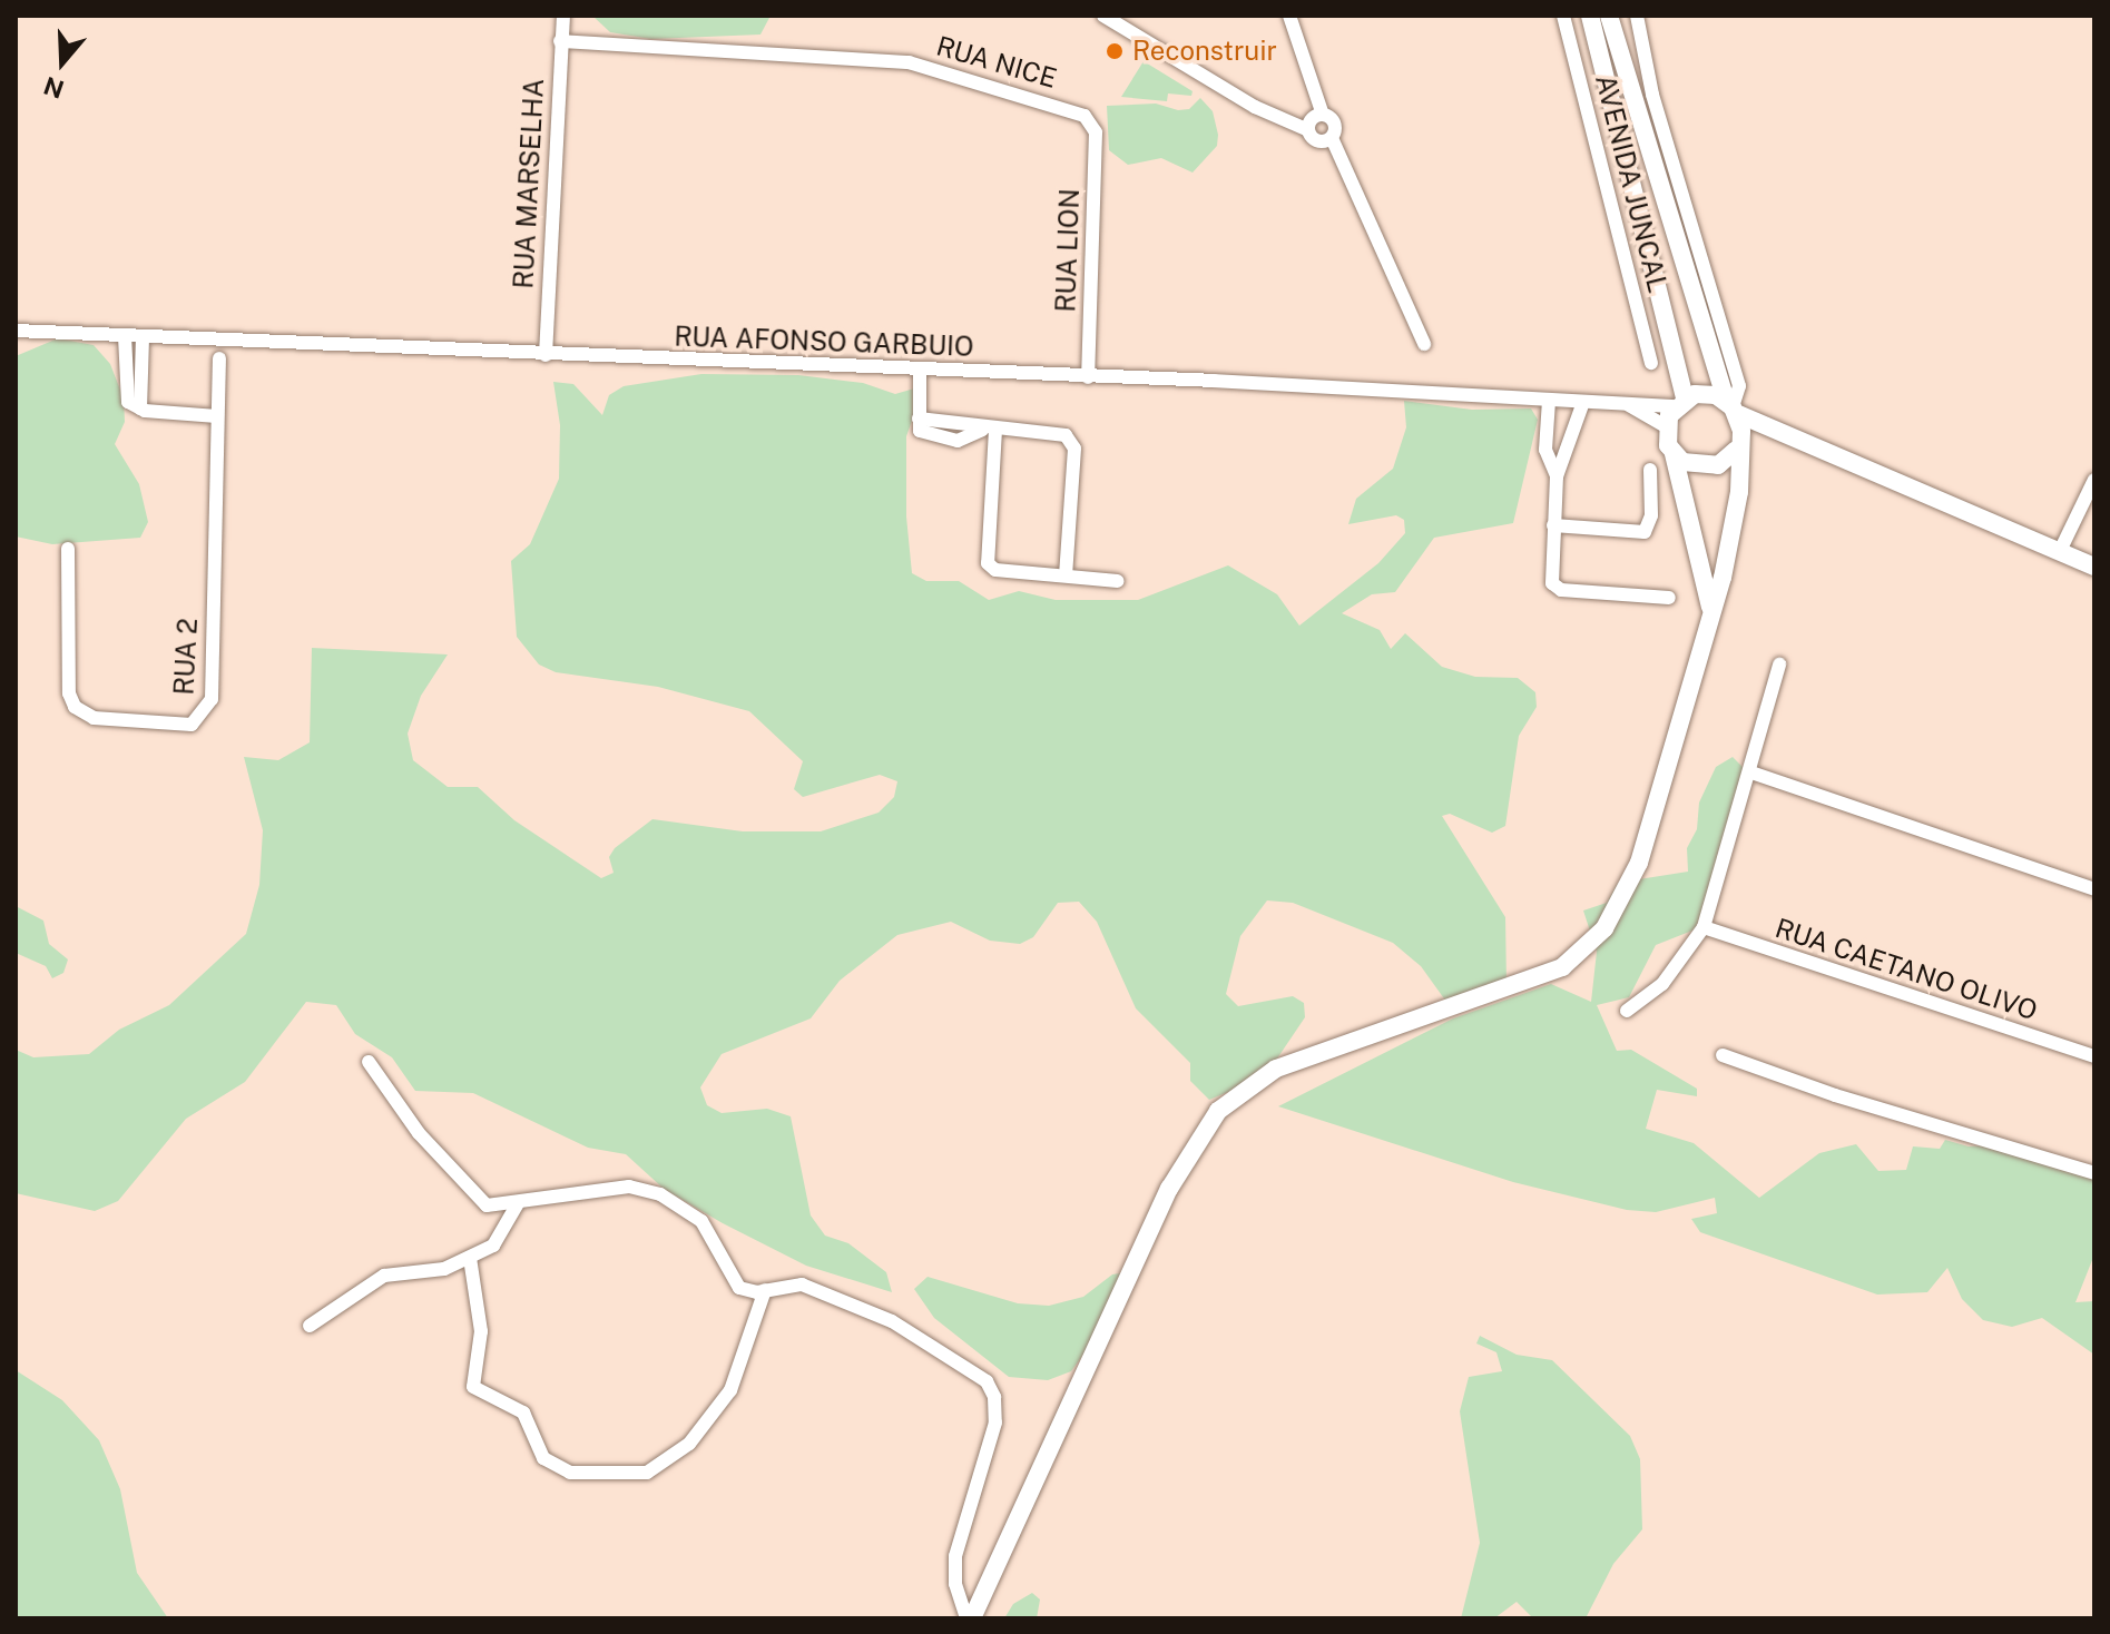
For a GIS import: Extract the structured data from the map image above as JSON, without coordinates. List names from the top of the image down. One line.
{"streets":{"street":["RUA NICE","RUA MARSELHA","AVENIDA JUNCAL","RUA LION","RUA AFONSO GARBUIO","RUA 2","RUA CAETANO OLIVO"]},"crossings":[["RUA NICE","RUA MARSELHA"],["RUA NICE","RUA LION"],["RUA MARSELHA","RUA AFONSO GARBUIO"],["RUA LION","RUA AFONSO GARBUIO"]],"places":["Reconstruir"],"north":"bottom"}
